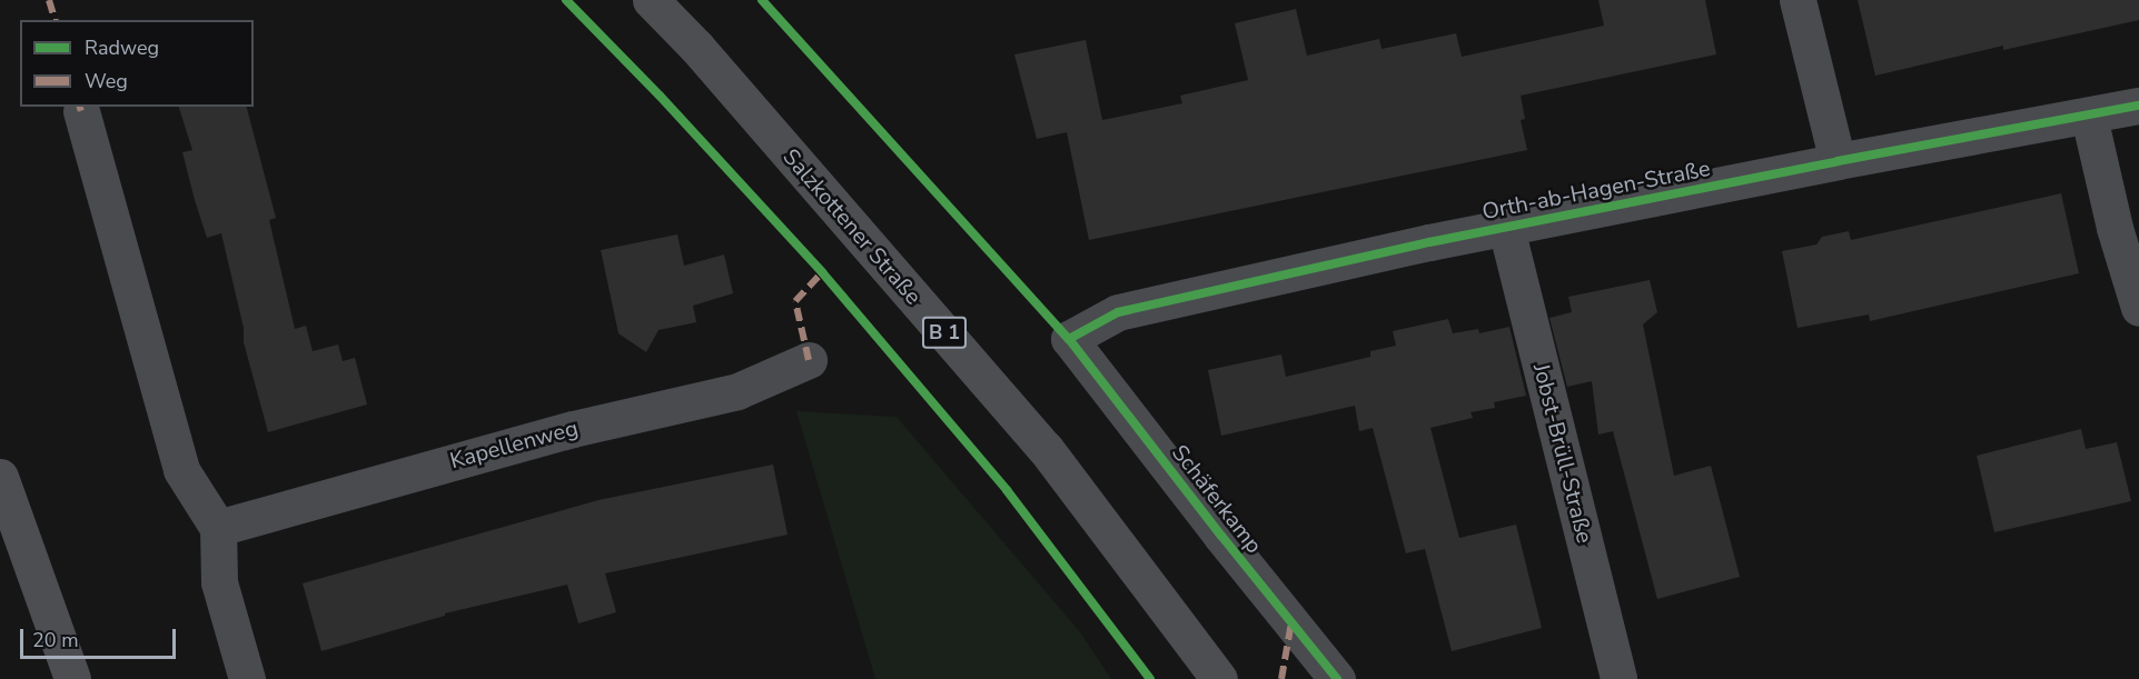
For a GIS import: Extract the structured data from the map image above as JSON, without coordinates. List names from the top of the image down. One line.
{"streets":{"main road":["Salzkottener Straße","B 1"],"street":["Orth-ab-Hagen-Straße","Kapellenweg","Jobst-Brüll-Straße","Schäferkamp"]},"crossings":[["Orth-ab-Hagen-Straße","Jobst-Brüll-Straße"],["Orth-ab-Hagen-Straße","Schäferkamp"]],"legend":["Radweg","Weg"],"scale_bar":"20 m"}
